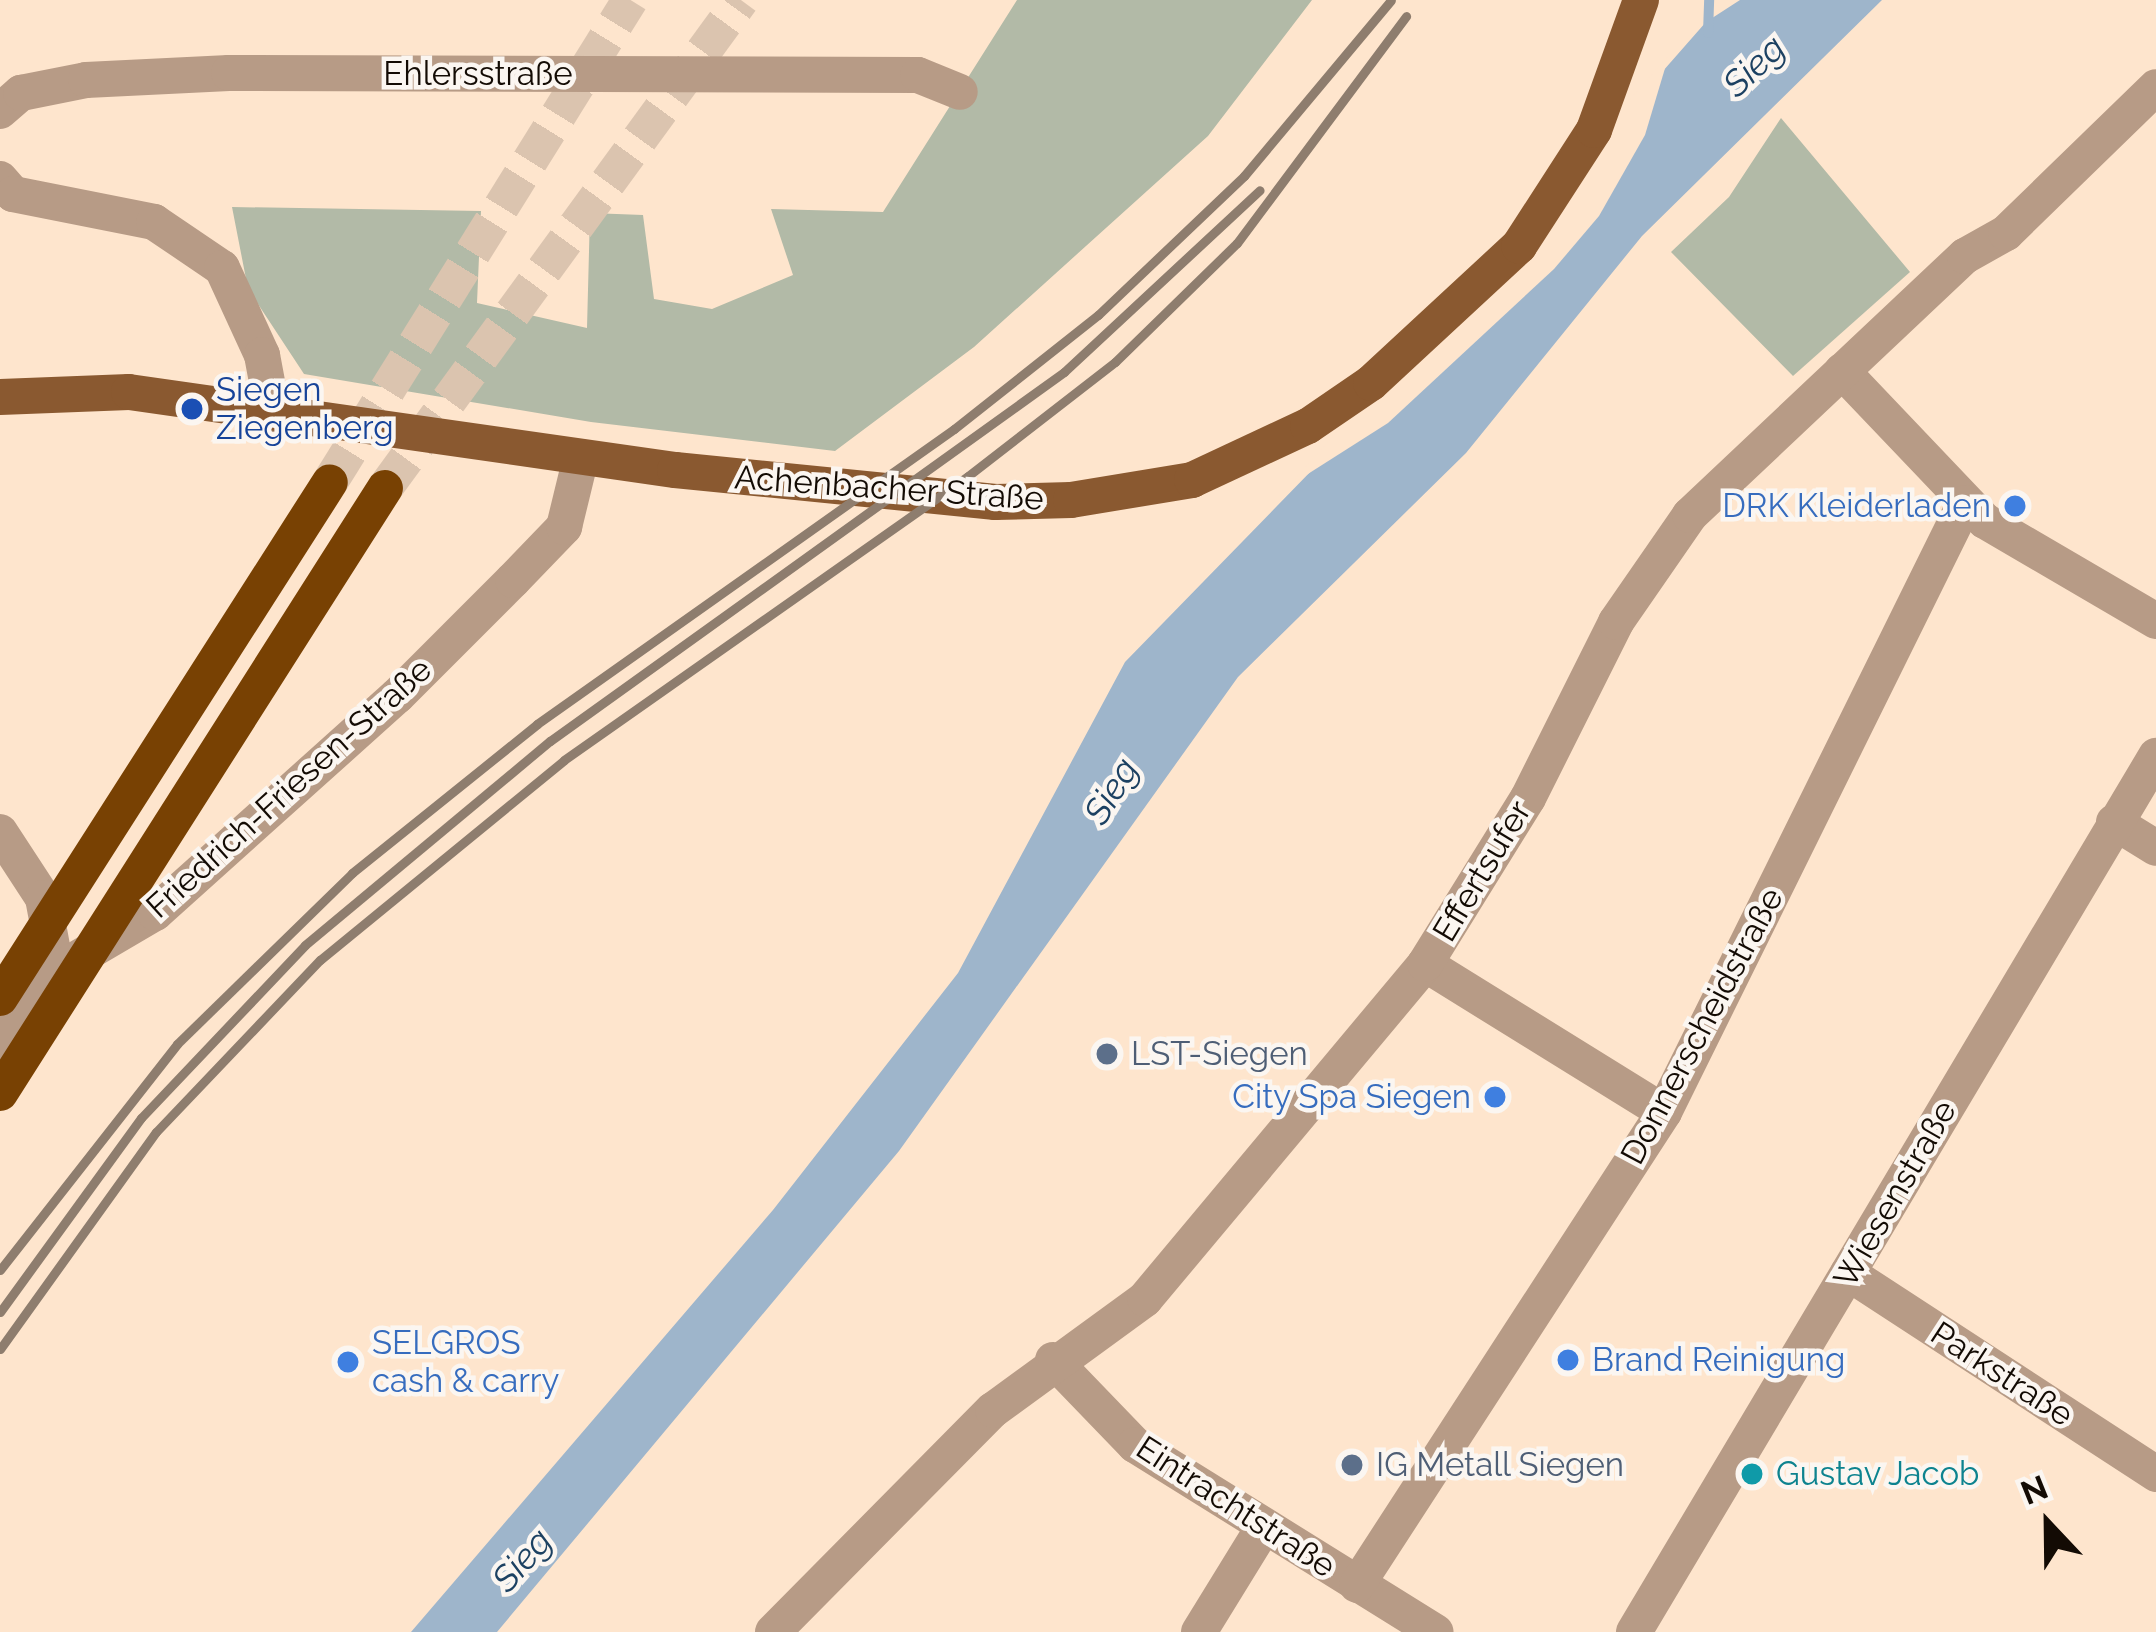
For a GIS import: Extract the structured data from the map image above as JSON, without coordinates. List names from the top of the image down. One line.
{"streets":{"main road":["Achenbacher Straße"],"street":["Ehlersstraße","Friedrich-Friesen-Straße","Effertsufer","Donnerscheidstraße","Wiesenstraße","Parkstraße","Eintrachtstraße"]},"crossings":[["Achenbacher Straße","Friedrich-Friesen-Straße"],["Effertsufer","Eintrachtstraße"],["Donnerscheidstraße","Eintrachtstraße"],["Wiesenstraße","Parkstraße"]],"water":["Sieg"],"places":["Siegen Ziegenberg","DRK Kleiderladen","LST-Siegen","City Spa Siegen","Brand Reinigung","SELGROS cash & carry","IG Metall Siegen","Gustav Jacob"],"north":"top"}
